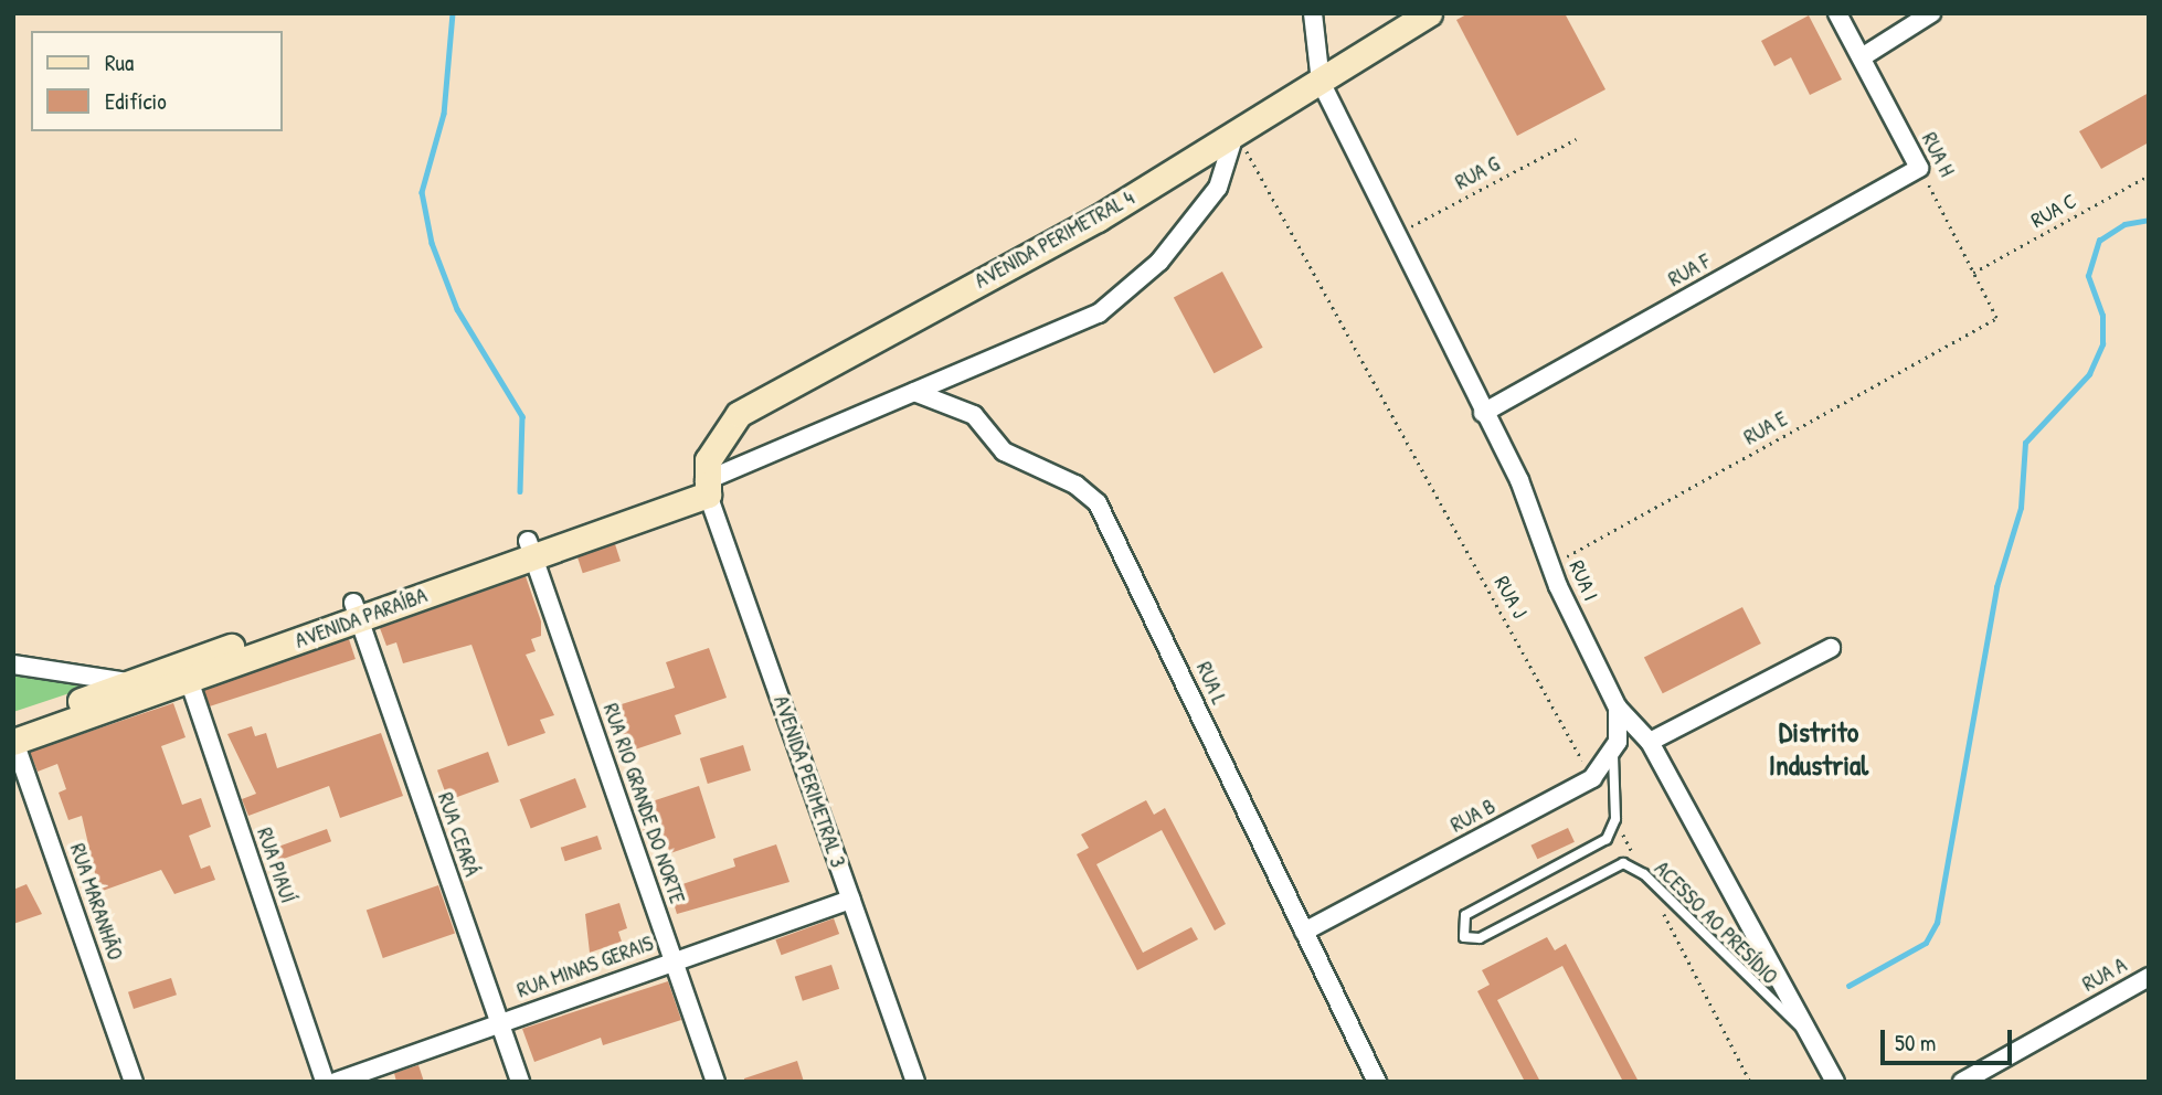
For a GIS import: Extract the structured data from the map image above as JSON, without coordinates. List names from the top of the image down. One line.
{"streets":{"street":["RUA H","AVENIDA PERIMETRAL 4","RUA F","RUA I","AVENIDA PARAÍBA","RUA L","AVENIDA PERIMETRAL 3","RUA RIO GRANDE DO NORTE","RUA B","RUA CEARÁ","RUA PIAUÍ","RUA MARANHÃO","RUA MINAS GERAIS","RUA A"],"lane":["ACESSO AO PRESÍDIO"],"path":["RUA G","RUA C","RUA E","RUA J"]},"crossings":[["RUA H","RUA C"],["RUA H","RUA F"],["RUA H","RUA E"],["RUA G","RUA I"],["AVENIDA PERIMETRAL 4","RUA I"],["AVENIDA PERIMETRAL 4","RUA J"],["AVENIDA PERIMETRAL 4","AVENIDA PARAÍBA"],["AVENIDA PERIMETRAL 4","AVENIDA PERIMETRAL 3"],["RUA F","RUA I"],["RUA E","RUA I"],["RUA I","ACESSO AO PRESÍDIO"],["RUA J","RUA B"],["AVENIDA PARAÍBA","AVENIDA PERIMETRAL 3"],["AVENIDA PARAÍBA","RUA RIO GRANDE DO NORTE"],["AVENIDA PARAÍBA","RUA CEARÁ"],["AVENIDA PARAÍBA","RUA PIAUÍ"],["AVENIDA PARAÍBA","RUA MARANHÃO"],["RUA L","RUA B"],["AVENIDA PERIMETRAL 3","RUA MINAS GERAIS"],["RUA RIO GRANDE DO NORTE","RUA MINAS GERAIS"],["RUA CEARÁ","RUA MINAS GERAIS"]],"districts":["Distrito Industrial"],"legend":["Rua","Edifício"],"scale_bar":"50 m"}
